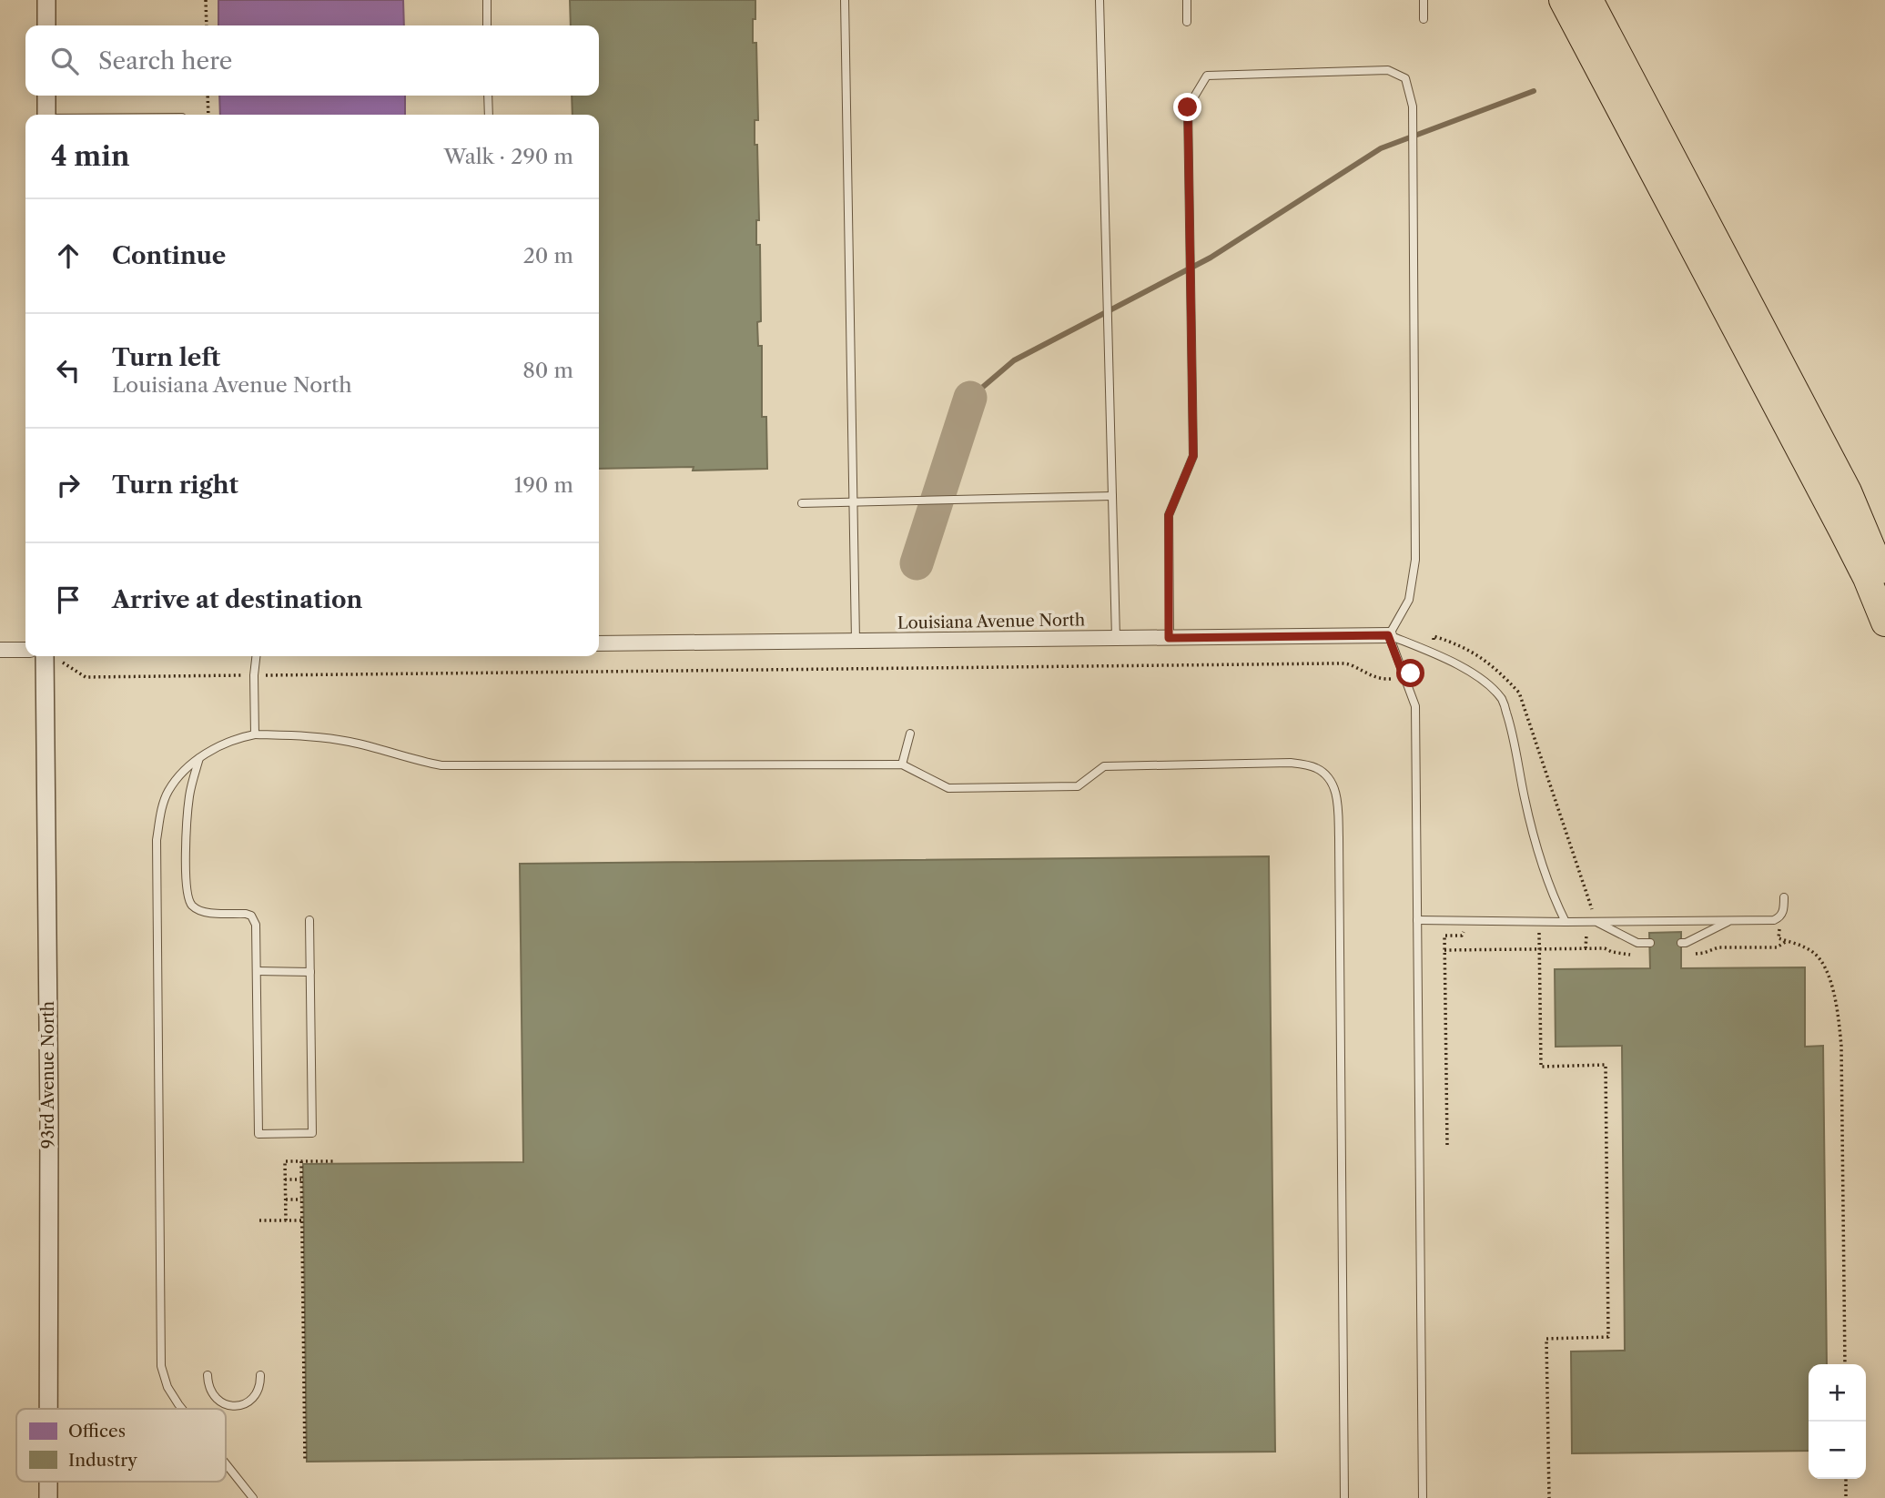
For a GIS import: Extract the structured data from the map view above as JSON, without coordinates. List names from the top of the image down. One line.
{"streets":{"street":["Louisiana Avenue North","93rd Avenue North"]},"legend":["Offices","Industry"],"page":{"search":"Search here","heading":["4 min","Walk · 290 m"],"list":[["Continue","20 m"],["Turn left","Louisiana Avenue North","80 m"],["Turn right","190 m"],"Arrive at destination"],"map_buttons":["+","−"]}}
